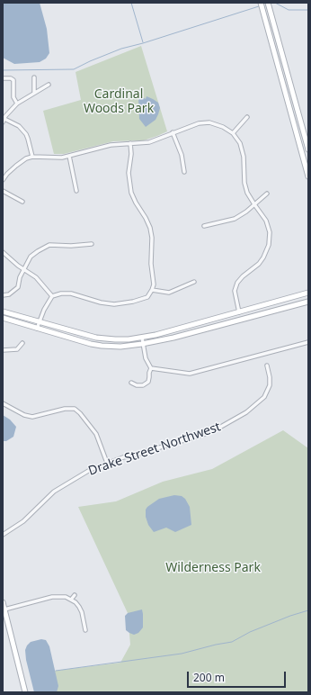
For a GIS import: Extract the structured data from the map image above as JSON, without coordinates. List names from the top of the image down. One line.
{"streets":{"street":["Drake Street Northwest"]},"parks":["Cardinal Woods Park","Wilderness Park"],"scale_bar":"200 m"}
